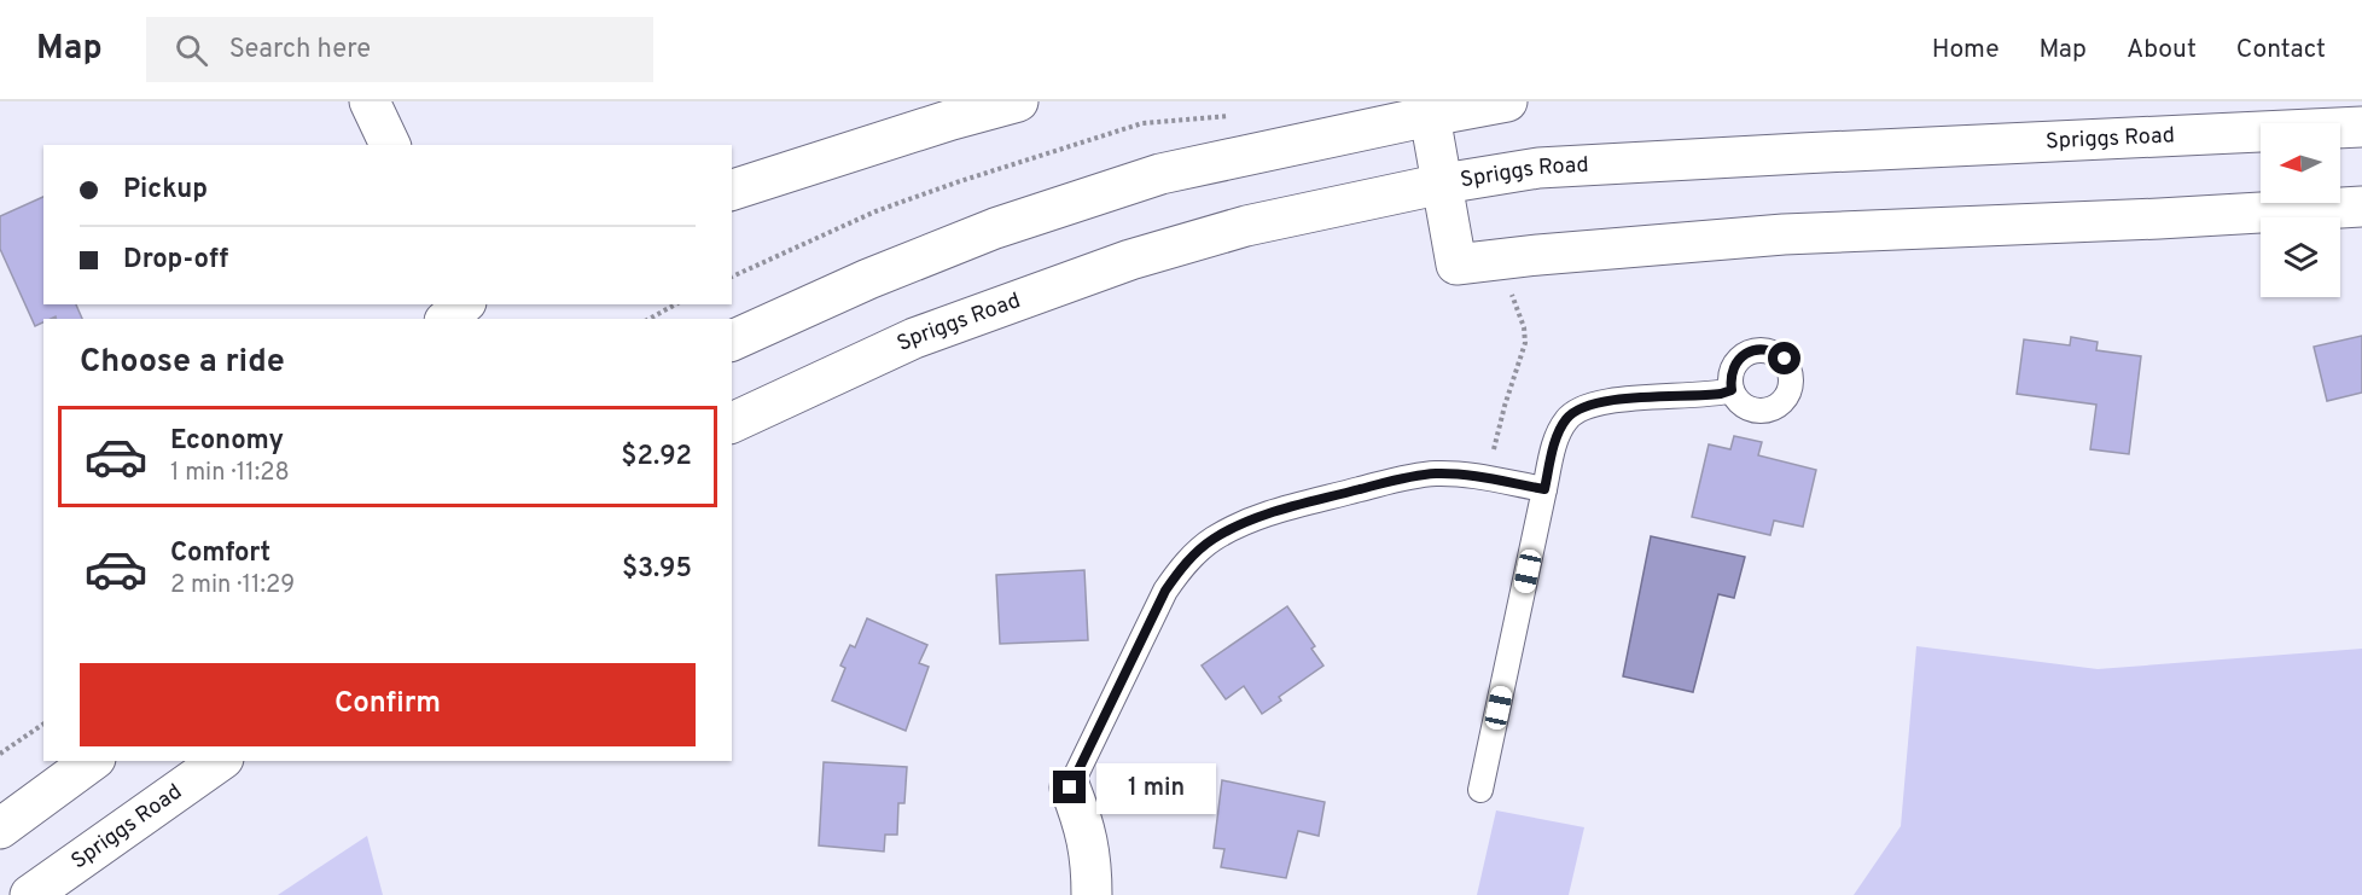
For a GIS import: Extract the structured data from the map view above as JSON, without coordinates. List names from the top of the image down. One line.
{"streets":{"main road":["Spriggs Road"]},"north":"left","page":{"header":"Map","search":"Search here","nav":["Home","Map","About","Contact"],"banner":["Pickup","Drop-off"],"heading":"Choose a ride","list":[{"name":"Economy","note":"1 min · 11:28","value":"$2.92"},{"name":"Comfort","note":"2 min · 11:29","value":"$3.95"}],"buttons":"Confirm","bubble":"1 min"}}
